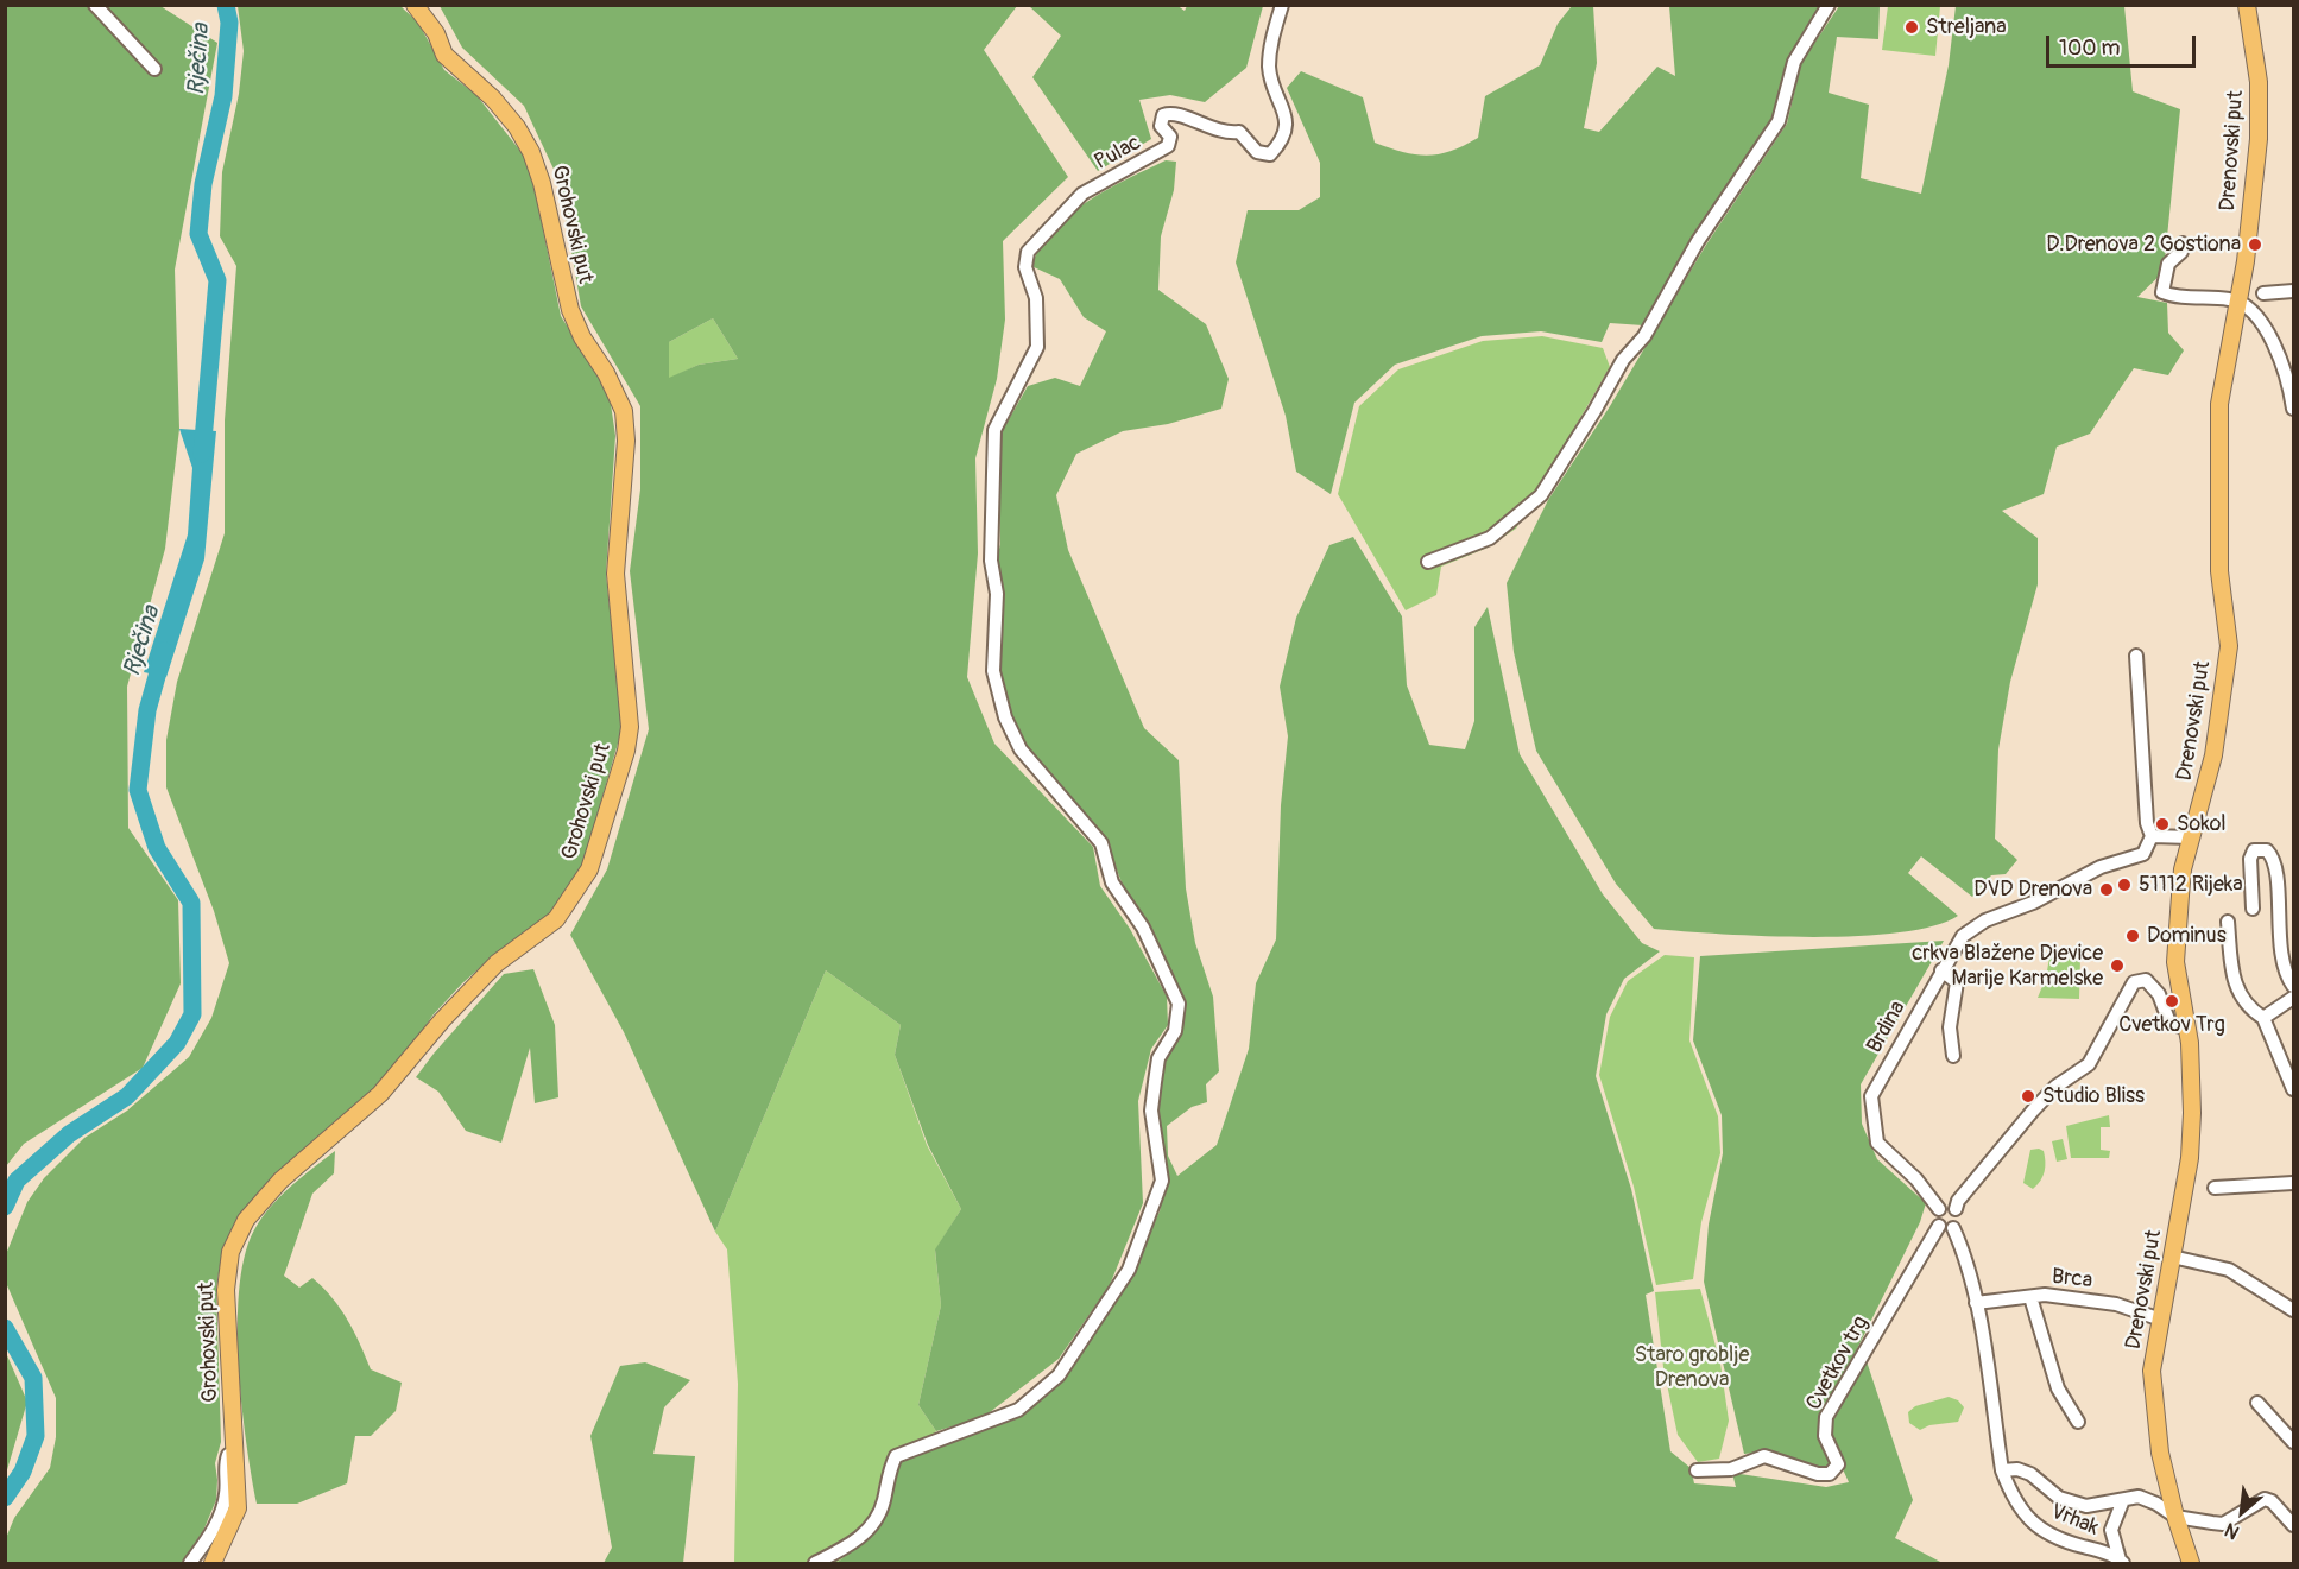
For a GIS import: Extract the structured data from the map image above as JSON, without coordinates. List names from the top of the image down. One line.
{"streets":{"main road":["Drenovski put","Grohovski put"],"street":["Pulac","Brdina","Brca","Cvetkov trg","Vrhak"]},"crossings":[["Drenovski put","Brca"],["Brdina","Cvetkov trg"]],"water":["Rječina"],"parks":["Staro groblje Drenova"],"places":["Streljana","D.Drenova 2 Gostiona","Sokol","51112 Rijeka","DVD Drenova","Dominus","crkva Blažene Djevice Marije Karmelske","Cvetkov Trg","Studio Bliss"],"scale_bar":"100 m","north":"bottom left"}
